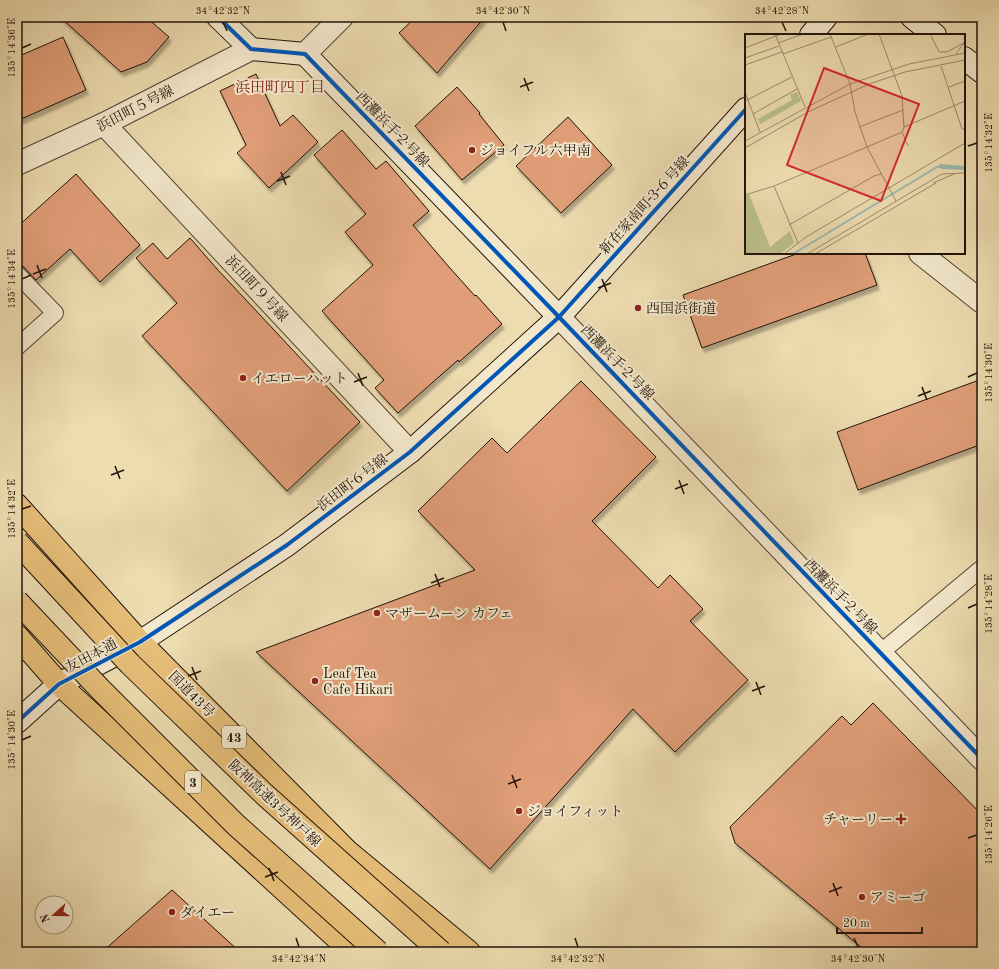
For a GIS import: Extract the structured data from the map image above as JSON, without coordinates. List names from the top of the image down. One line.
{"streets":{"highway":["国道43号","43","3","阪神高速3号神戸線"],"street":["浜田町５号線","西灘浜手２号線","新在家南町３６号線","浜田町９号線","浜田町６号線","友田本通"]},"crossings":[["浜田町５号線","浜田町９号線"],["西灘浜手２号線","新在家南町３６号線"],["西灘浜手２号線","浜田町６号線"],["新在家南町３６号線","浜田町６号線"],["浜田町９号線","浜田町６号線"],["浜田町６号線","友田本通"],["浜田町６号線","国道43号"],["友田本通","国道43号"]],"districts":["浜田町四丁目"],"places":{"other":["ジョイフル六甲南","西国浜街道","イエローハット","マザームーン カフェ","Leaf Tea Cafe Hikari","ジョイフィット","アミーゴ","ダイエー"],"health":["チャーリー"]},"scale_bar":"20 m","north":"left","coordinates":["34°42'32\"N","34°42'30\"N","34°42'28\"N","135°14'36\"E","135°14'32\"E","135°14'34\"E","135°14'30\"E","135°14'28\"E","135°14'26\"E","34°42'34\"N"]}
